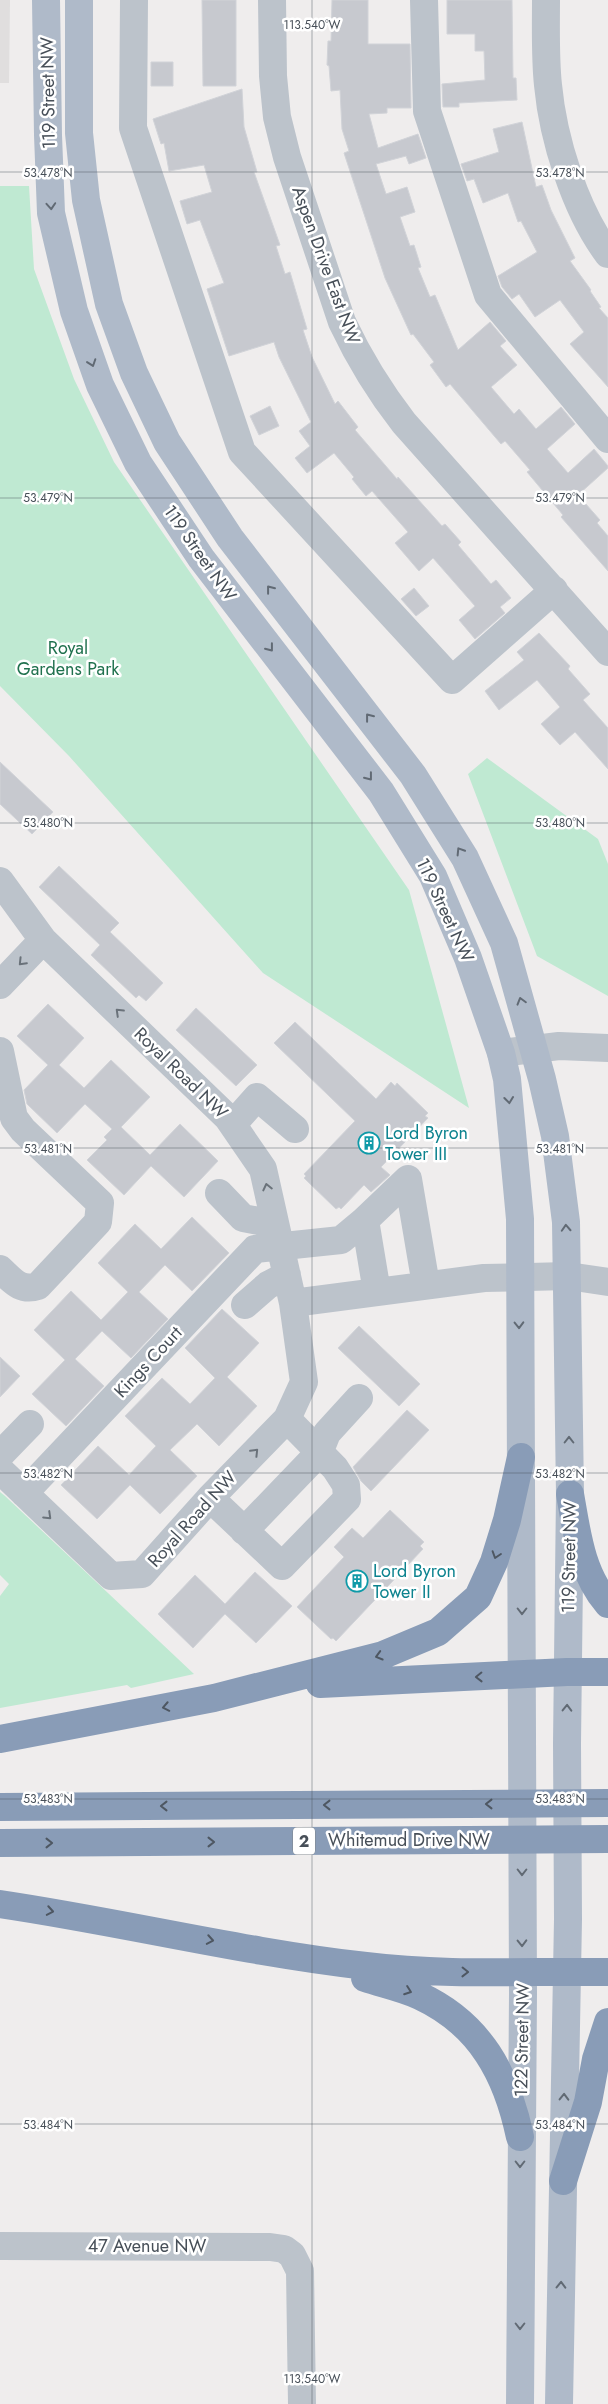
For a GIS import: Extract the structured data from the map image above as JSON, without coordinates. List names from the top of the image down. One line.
{"streets":{"highway":["Whitemud Drive NW","2"],"main road":["119 Street NW","122 Street NW"],"street":["Aspen Drive East NW","Royal Road NW","Kings Court","47 Avenue NW"]},"crossings":[["119 Street NW","122 Street NW"],["Royal Road NW","Kings Court"]],"parks":["Royal Gardens Park"],"places":{"building":["Lord Byron Tower III","Lord Byron Tower II"]},"coordinates":["113.540°W","53.478°N","53.479°N","53.480°N","53.481°N","53.482°N","53.483°N","53.484°N"]}
